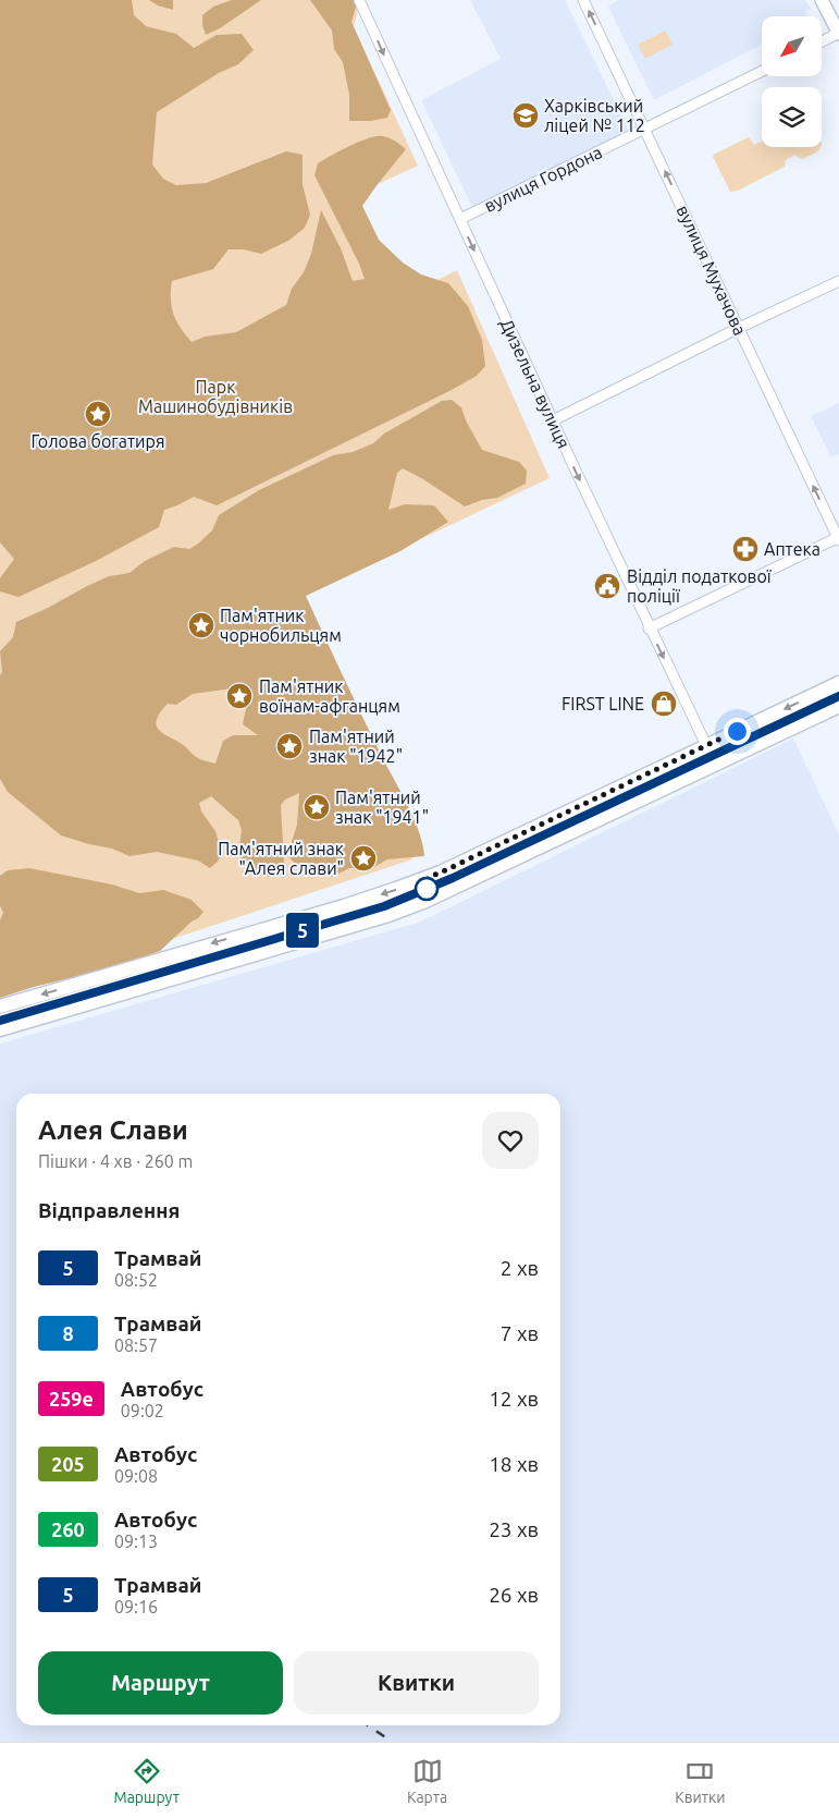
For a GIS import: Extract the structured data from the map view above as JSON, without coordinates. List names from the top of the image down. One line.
{"streets":{"street":["вулиця Гордона","вулиця Мухачова","Дизельна вулиця"]},"crossings":[["вулиця Гордона","вулиця Мухачова"],["вулиця Гордона","Дизельна вулиця"]],"one_way":["вулиця Мухачова","Дизельна вулиця"],"parks":["Парк Машинобудівників"],"places":{"school or university":["Харківський ліцей № 112"],"place":["Голова богатиря","Пам'ятник чорнобильцям","Пам'ятник воїнам-афганцям","Пам'ятний знак \"1942\"","Пам'ятний знак \"1941\"","Пам'ятний знак \"Алея слави\""],"pharmacy":["Аптека"],"public building":["Відділ податкової поліції"],"shop":["FIRST LINE"]},"lines":["tram line 5"],"north":"bottom left","page":{"on_map":"5","heading":[["Алея Слави","Пішки · 4 хв · 260 m"],"Відправлення"],"list":[{"mark":"5","name":"Трамвай","note":"08:52","value":"2 хв"},{"mark":"8","name":"Трамвай","note":"08:57","value":"7 хв"},{"mark":"259е","name":"Автобус","note":"09:02","value":"12 хв"},{"mark":"205","name":"Автобус","note":"09:08","value":"18 хв"},{"mark":"260","name":"Автобус","note":"09:13","value":"23 хв"},{"mark":"5","name":"Трамвай","note":"09:16","value":"26 хв"}],"buttons":["Маршрут","Квитки"],"tabs":["Маршрут","Карта","Квитки"]}}
